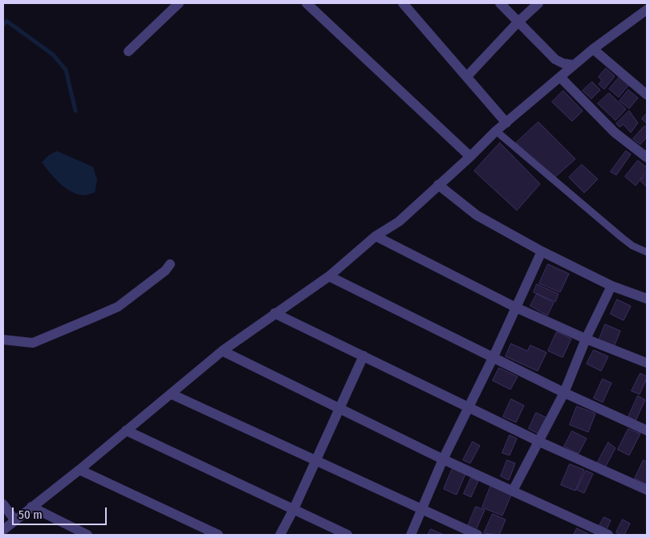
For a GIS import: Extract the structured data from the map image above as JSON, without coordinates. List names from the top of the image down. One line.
{"scale_bar":"50 m"}
